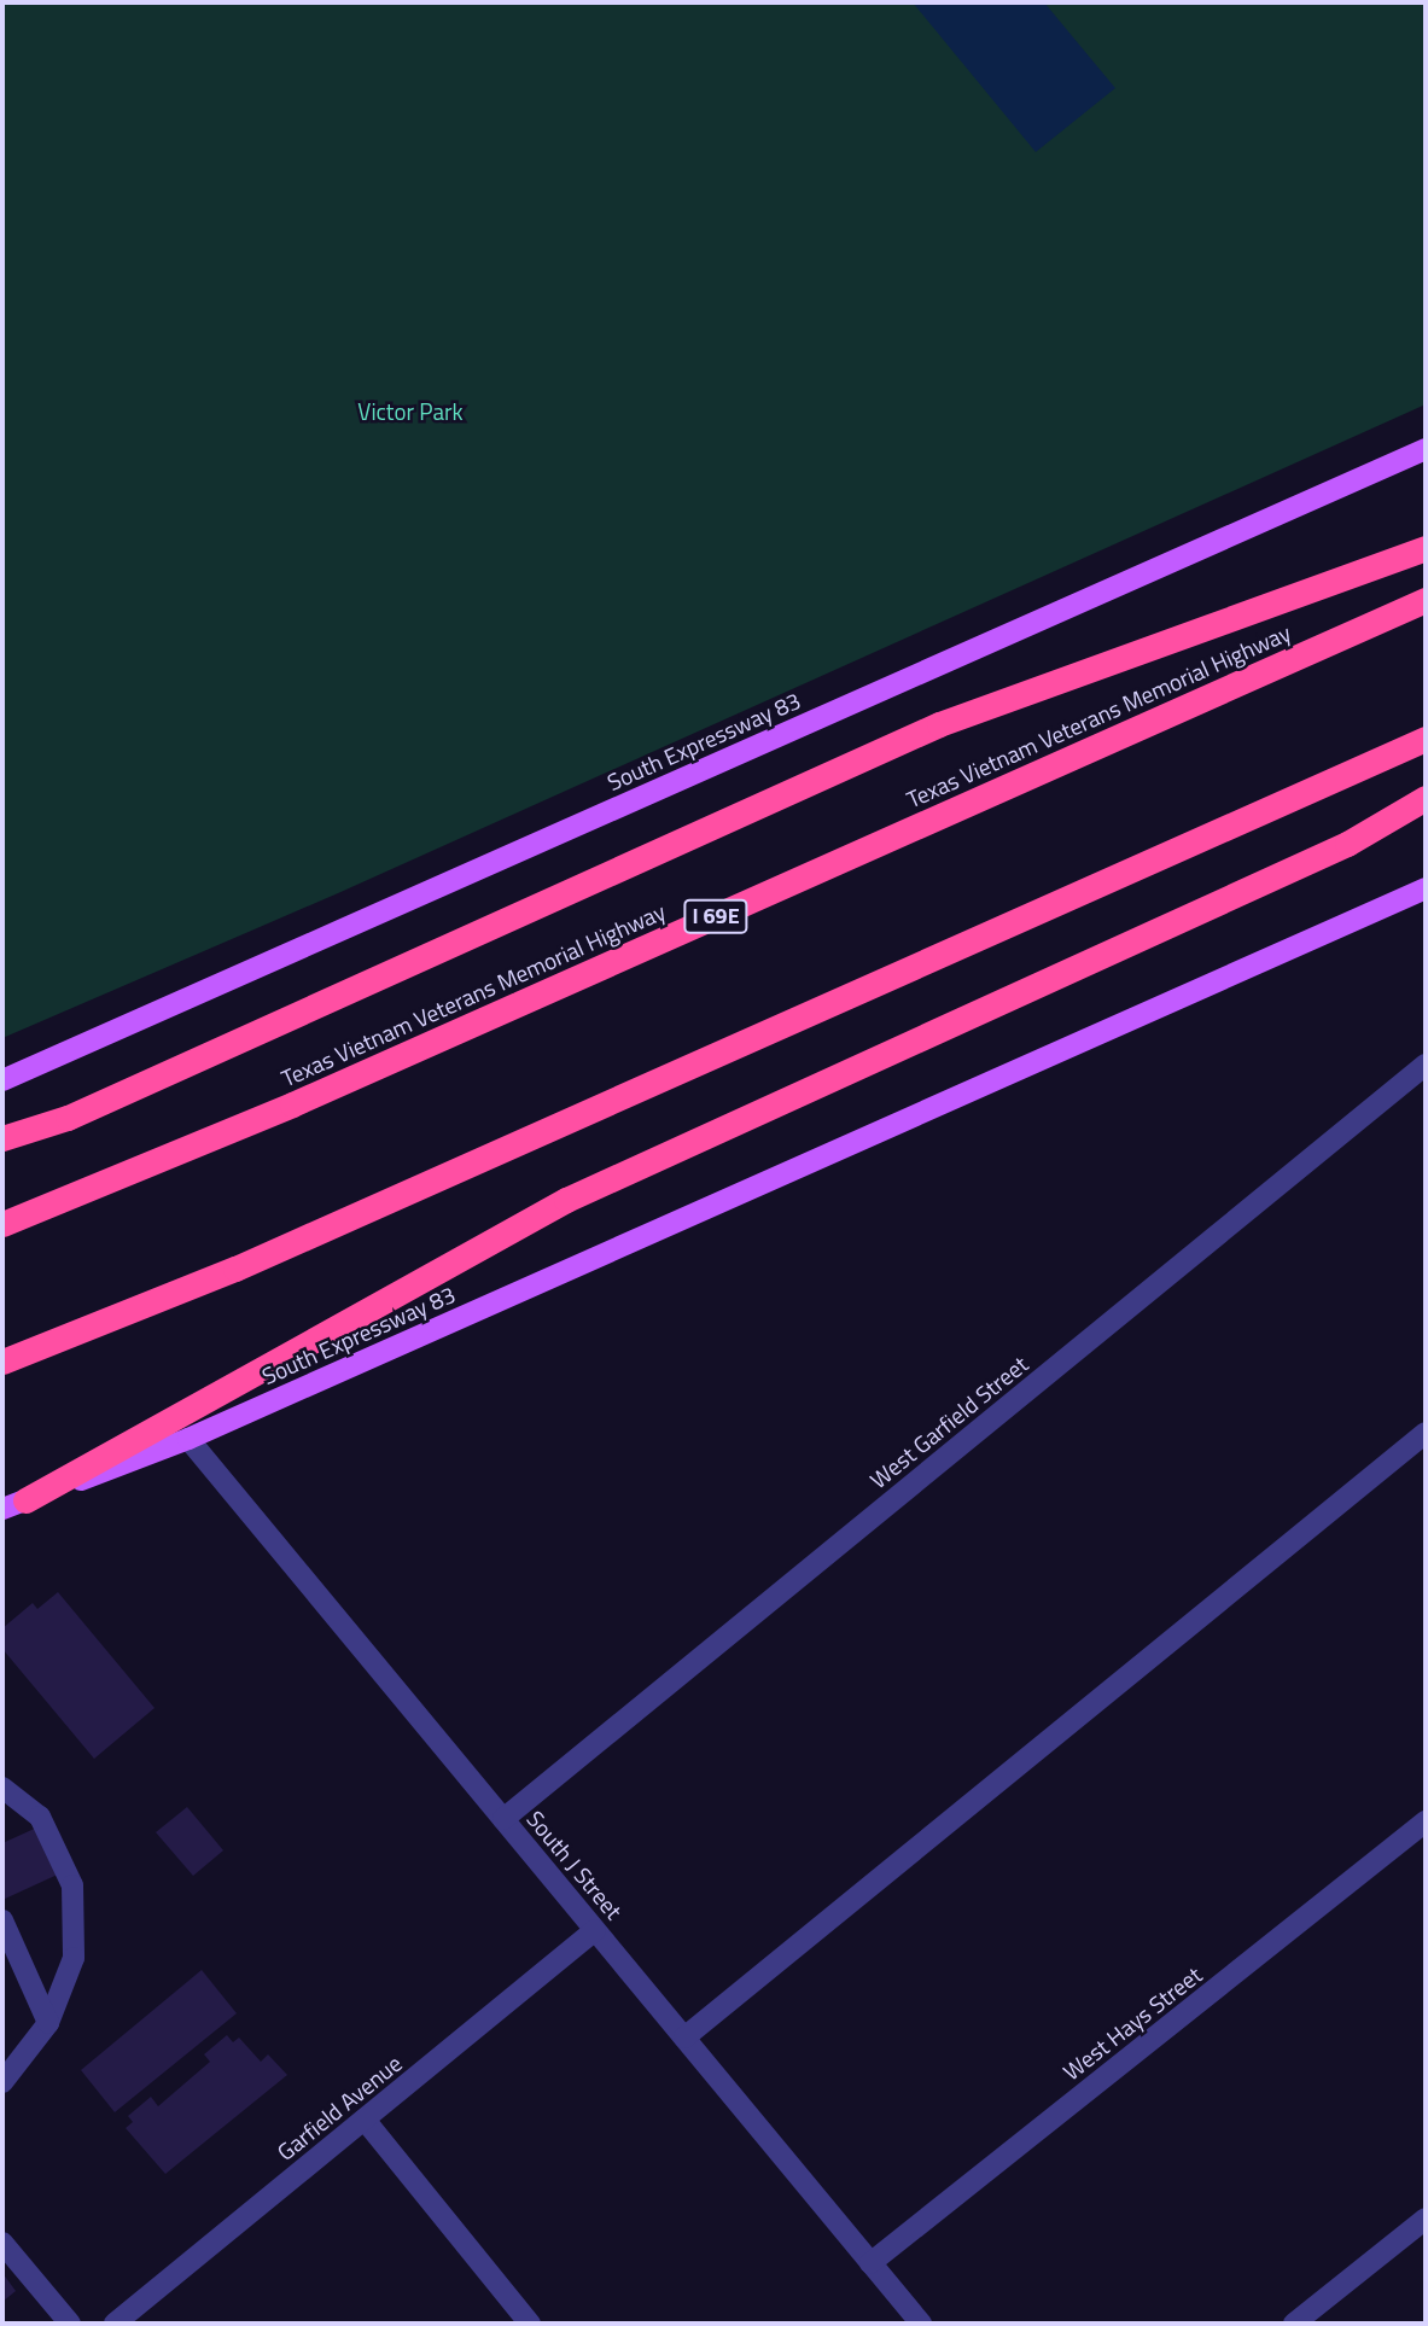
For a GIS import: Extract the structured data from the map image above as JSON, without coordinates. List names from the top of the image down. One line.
{"streets":{"highway":["Texas Vietnam Veterans Memorial Highway","I 69E"],"main road":["South Expressway 83"],"street":["West Garfield Street","South J Street","West Hays Street","Garfield Avenue"]},"crossings":[["South Expressway 83","South J Street"],["West Garfield Street","South J Street"],["South J Street","West Hays Street"],["South J Street","Garfield Avenue"]],"parks":["Victor Park"]}
